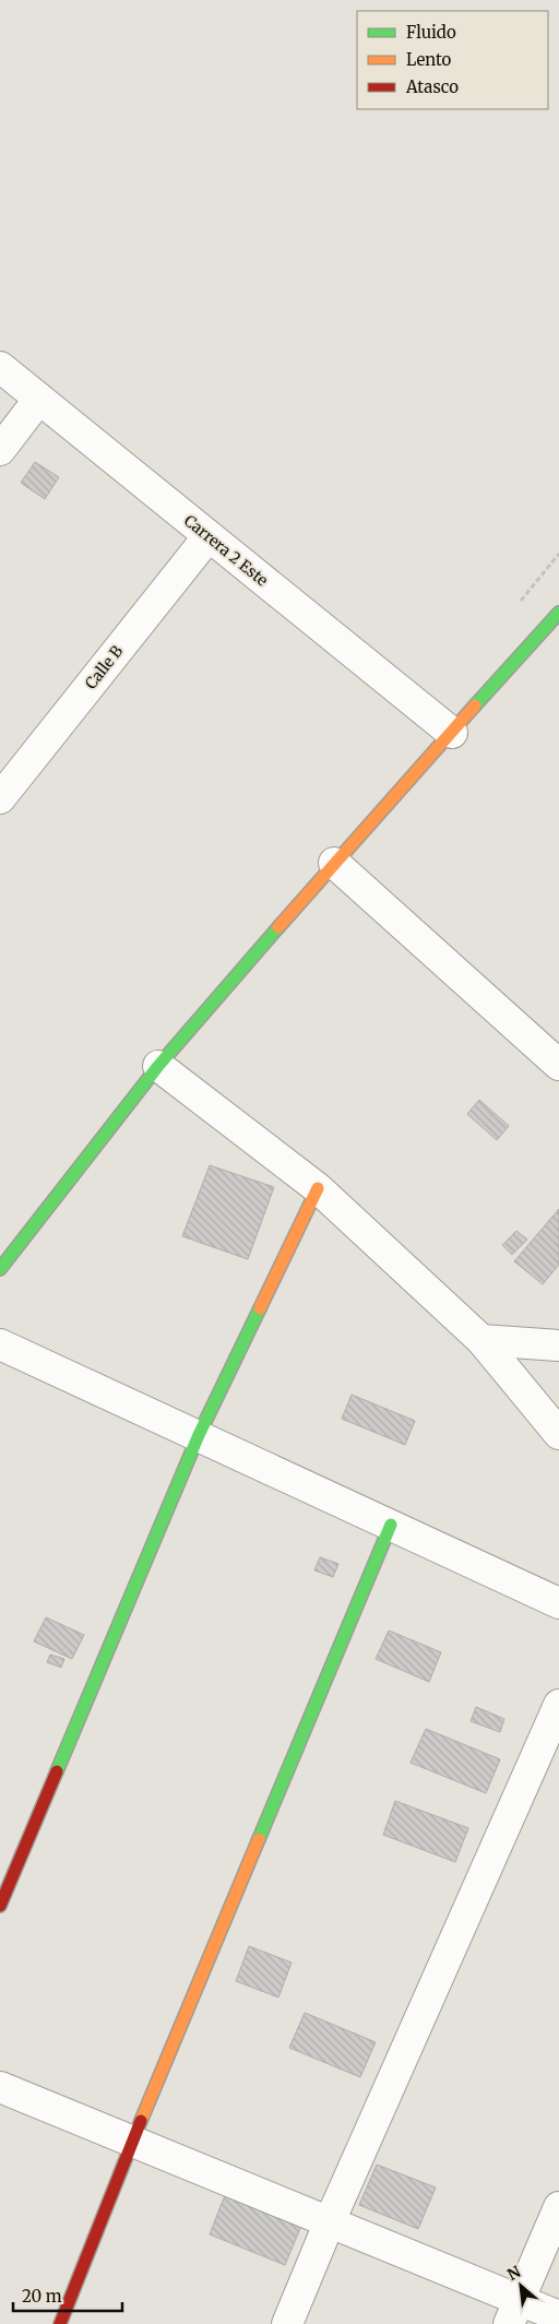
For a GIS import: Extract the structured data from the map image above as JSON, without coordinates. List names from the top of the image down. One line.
{"streets":{"street":["Carrera 2 Este","Calle B"]},"crossings":[["Carrera 2 Este","Calle B"]],"legend":["Fluido","Lento","Atasco"],"scale_bar":"20 m","north":"top left"}
